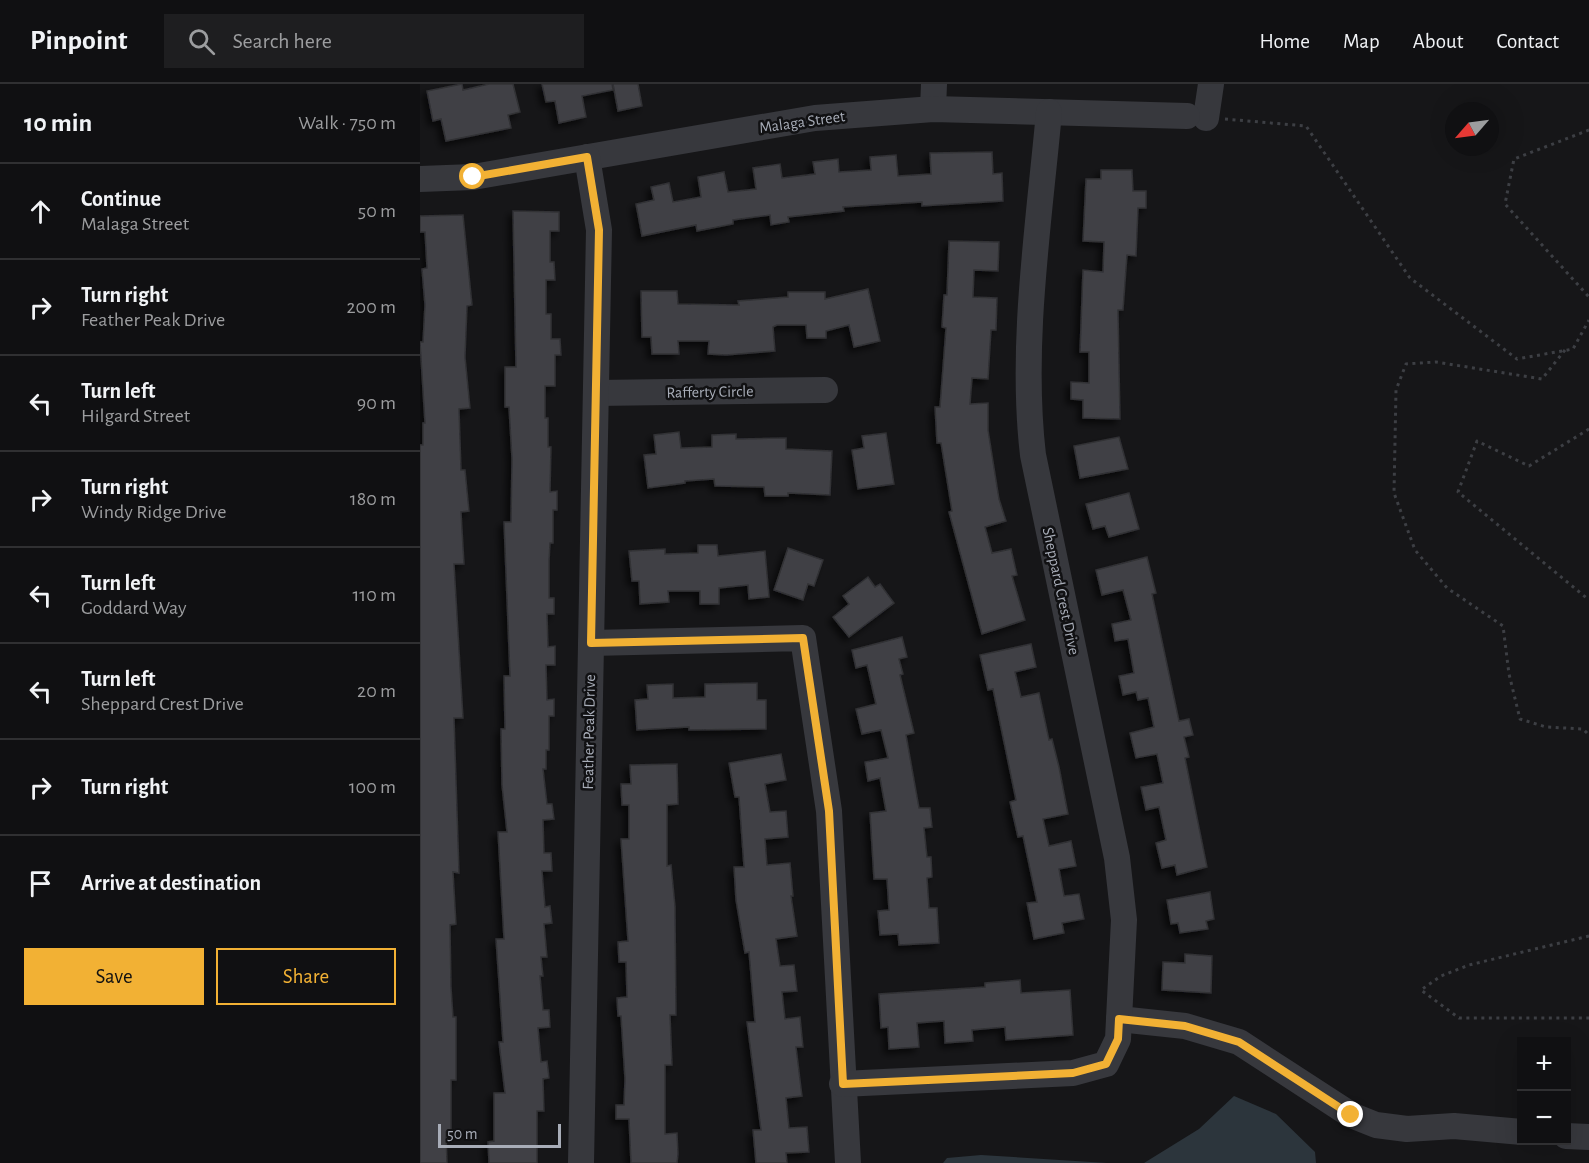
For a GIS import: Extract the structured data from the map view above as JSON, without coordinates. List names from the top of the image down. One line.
{"streets":{"street":["Malaga Street","Rafferty Circle","Sheppard Crest Drive","Feather Peak Drive"]},"crossings":[["Malaga Street","Sheppard Crest Drive"],["Malaga Street","Feather Peak Drive"],["Rafferty Circle","Feather Peak Drive"]],"scale_bar":"50 m","north":"bottom left","page":{"header":"Pinpoint","search":"Search here","nav":["Home","Map","About","Contact"],"heading":["10 min","Walk · 750 m"],"list":[["Continue","Malaga Street","50 m"],["Turn right","Feather Peak Drive","200 m"],["Turn left","Hilgard Street","90 m"],["Turn right","Windy Ridge Drive","180 m"],["Turn left","Goddard Way","110 m"],["Turn left","Sheppard Crest Drive","20 m"],["Turn right","100 m"],"Arrive at destination"],"buttons":["Save","Share"],"map_buttons":["+","−"],"scale":"50 m"}}
